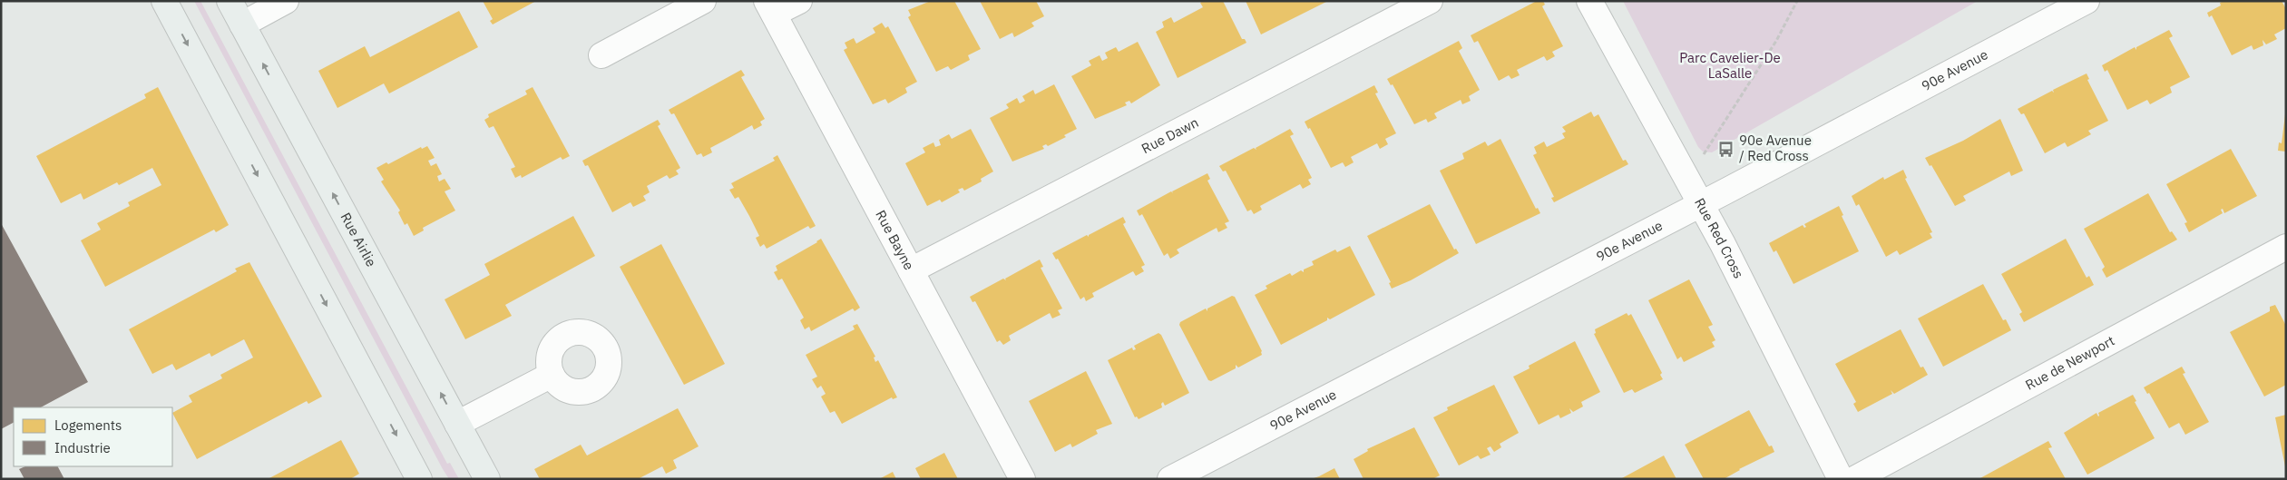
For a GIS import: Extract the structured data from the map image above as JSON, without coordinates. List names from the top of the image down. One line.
{"streets":{"main road":["Rue Airlie"],"street":["90e Avenue","Rue Dawn","Rue Red Cross","Rue Bayne","Rue de Newport"]},"crossings":[["90e Avenue","Rue Red Cross"],["Rue Dawn","Rue Bayne"]],"parks":["Parc Cavelier-De LaSalle"],"places":{"bus stop":["90e Avenue / Red Cross"]},"legend":["Logements","Industrie"]}
